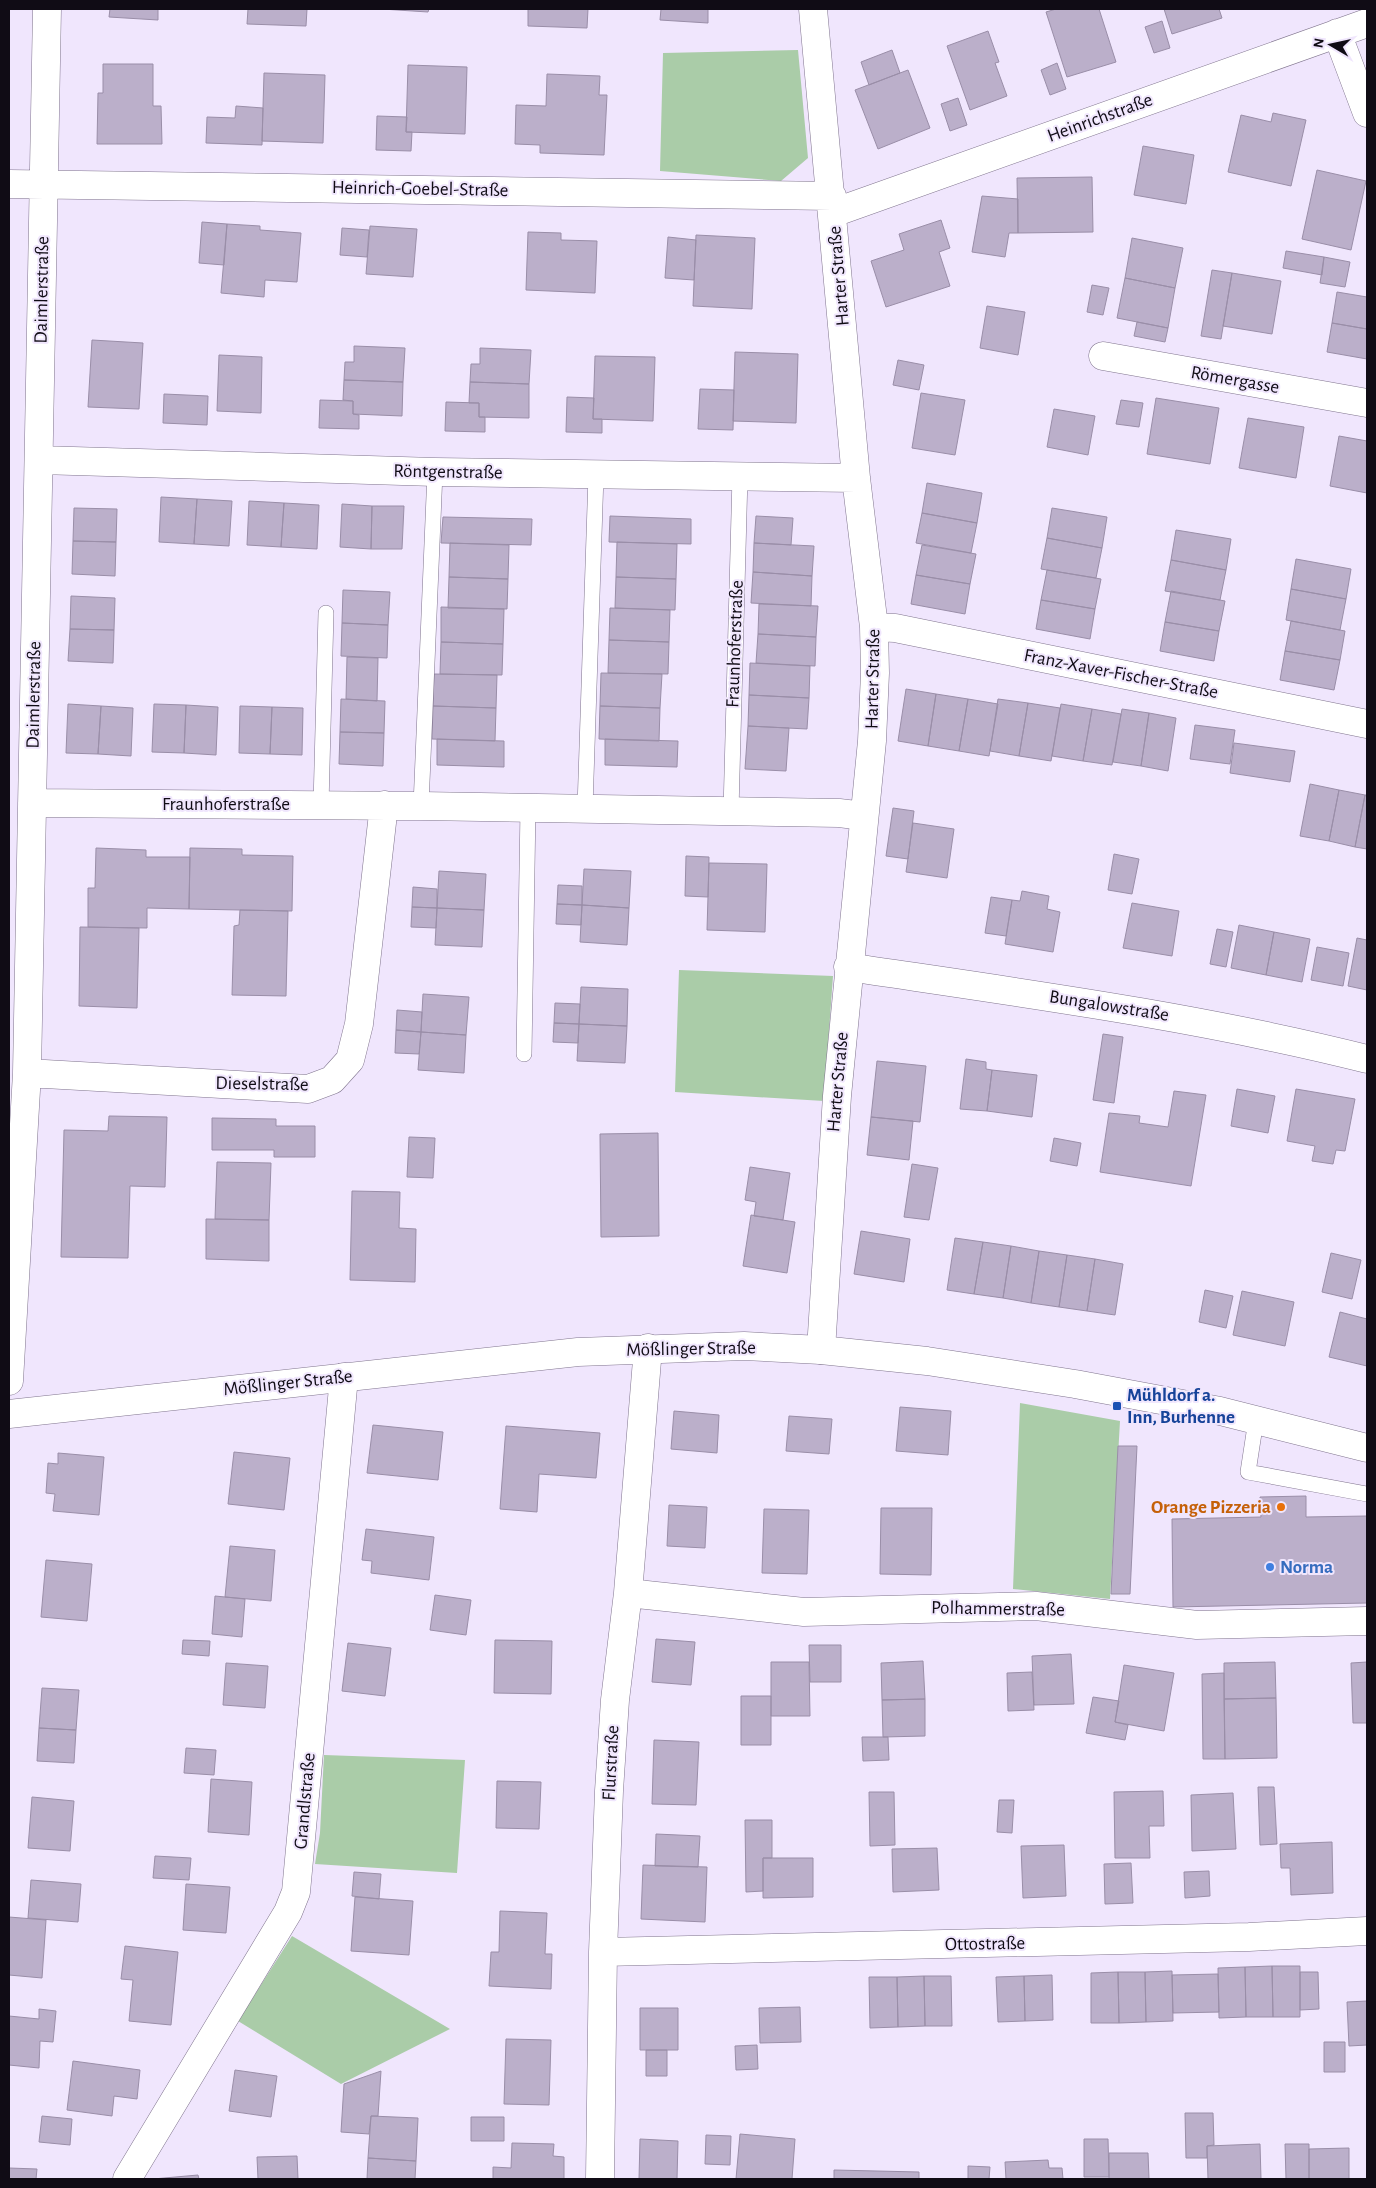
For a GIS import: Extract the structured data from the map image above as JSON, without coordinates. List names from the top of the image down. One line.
{"streets":{"street":["Heinrichstraße","Heinrich-Goebel-Straße","Harter Straße","Daimlerstraße","Römergasse","Röntgenstraße","Fraunhoferstraße","Franz-Xaver-Fischer-Straße","Bungalowstraße","Dieselstraße","Mößlinger Straße","Polhammerstraße","Flurstraße","Grandlstraße","Ottostraße"]},"crossings":[["Heinrichstraße","Heinrich-Goebel-Straße"],["Heinrichstraße","Harter Straße"],["Heinrich-Goebel-Straße","Harter Straße"],["Heinrich-Goebel-Straße","Daimlerstraße"],["Harter Straße","Röntgenstraße"],["Harter Straße","Fraunhoferstraße"],["Harter Straße","Franz-Xaver-Fischer-Straße"],["Harter Straße","Bungalowstraße"],["Harter Straße","Mößlinger Straße"],["Daimlerstraße","Röntgenstraße"],["Daimlerstraße","Fraunhoferstraße"],["Daimlerstraße","Dieselstraße"],["Röntgenstraße","Fraunhoferstraße"],["Fraunhoferstraße","Dieselstraße"],["Mößlinger Straße","Flurstraße"],["Mößlinger Straße","Grandlstraße"],["Polhammerstraße","Flurstraße"],["Flurstraße","Ottostraße"]],"places":{"transit":["Mühldorf a. Inn, Burhenne"],"other":["Orange Pizzeria","Norma"]},"north":"left"}
